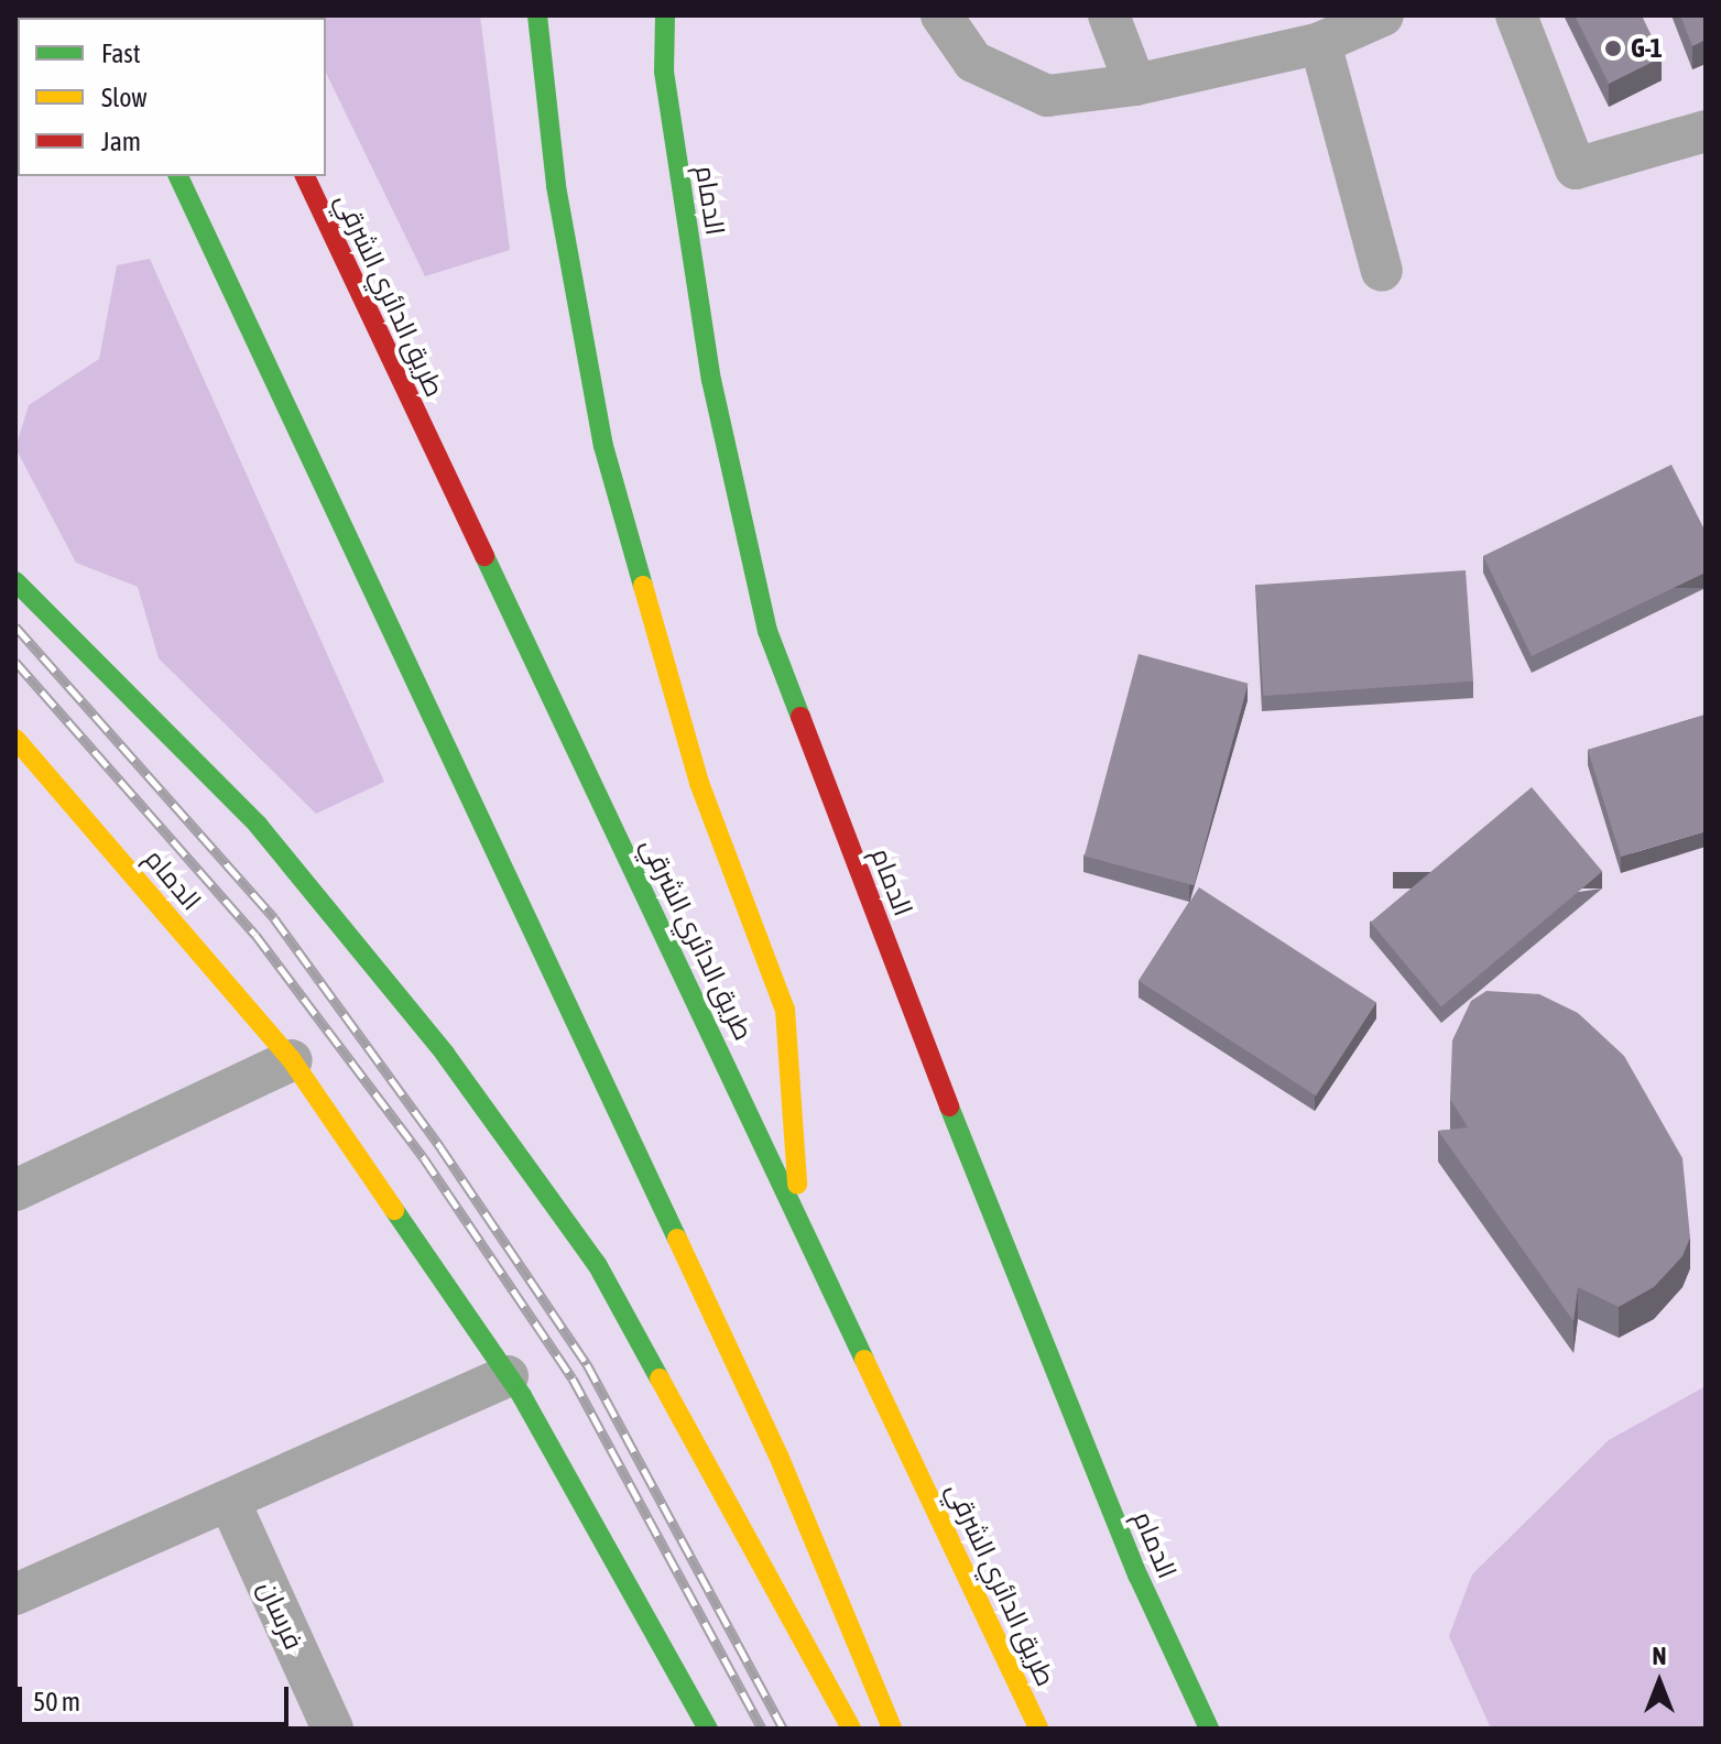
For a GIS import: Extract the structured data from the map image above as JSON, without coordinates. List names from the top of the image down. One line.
{"streets":{"main road":["الدمام","طريق الدائري الشرقي"],"street":["فرسان"]},"places":["G-1"],"legend":["Fast","Slow","Jam"],"scale_bar":"50 m","north":"top"}
